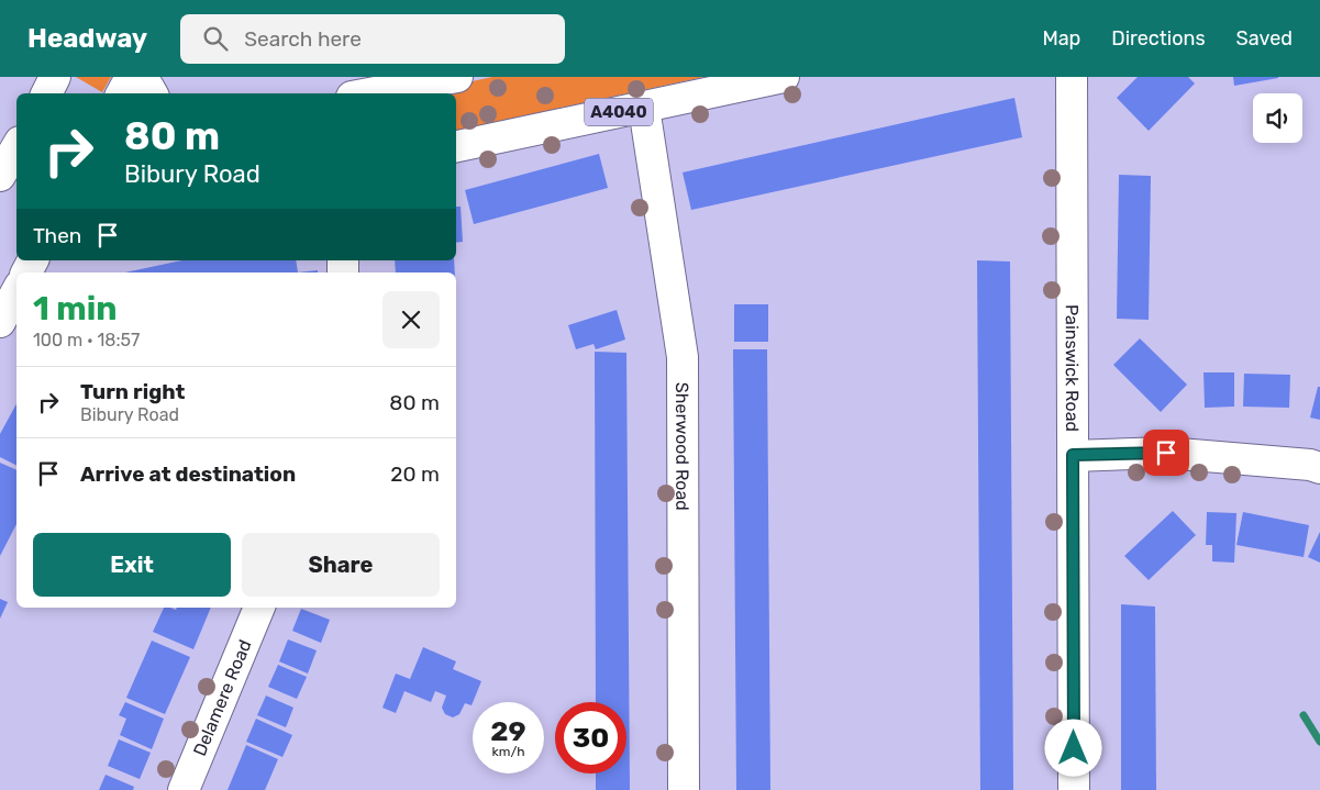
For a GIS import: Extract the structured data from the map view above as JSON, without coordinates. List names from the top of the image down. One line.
{"streets":{"main road":["A4040","Painswick Road","Sherwood Road","Delamere Road"]},"crossings":[["A4040","Sherwood Road"]],"page":{"header":"Headway","search":"Search here","nav":["Map","Directions","Saved"],"turn":["80 m","Bibury Road"],"then":"Then","heading":["1 min","100 m · 18:57"],"list":[{"name":"Turn right","note":"Bibury Road","value":"80 m"},{"name":"Arrive at destination","value":"20 m"}],"buttons":["Exit","Share"],"speed":"29 km/h","limit":"30"}}
